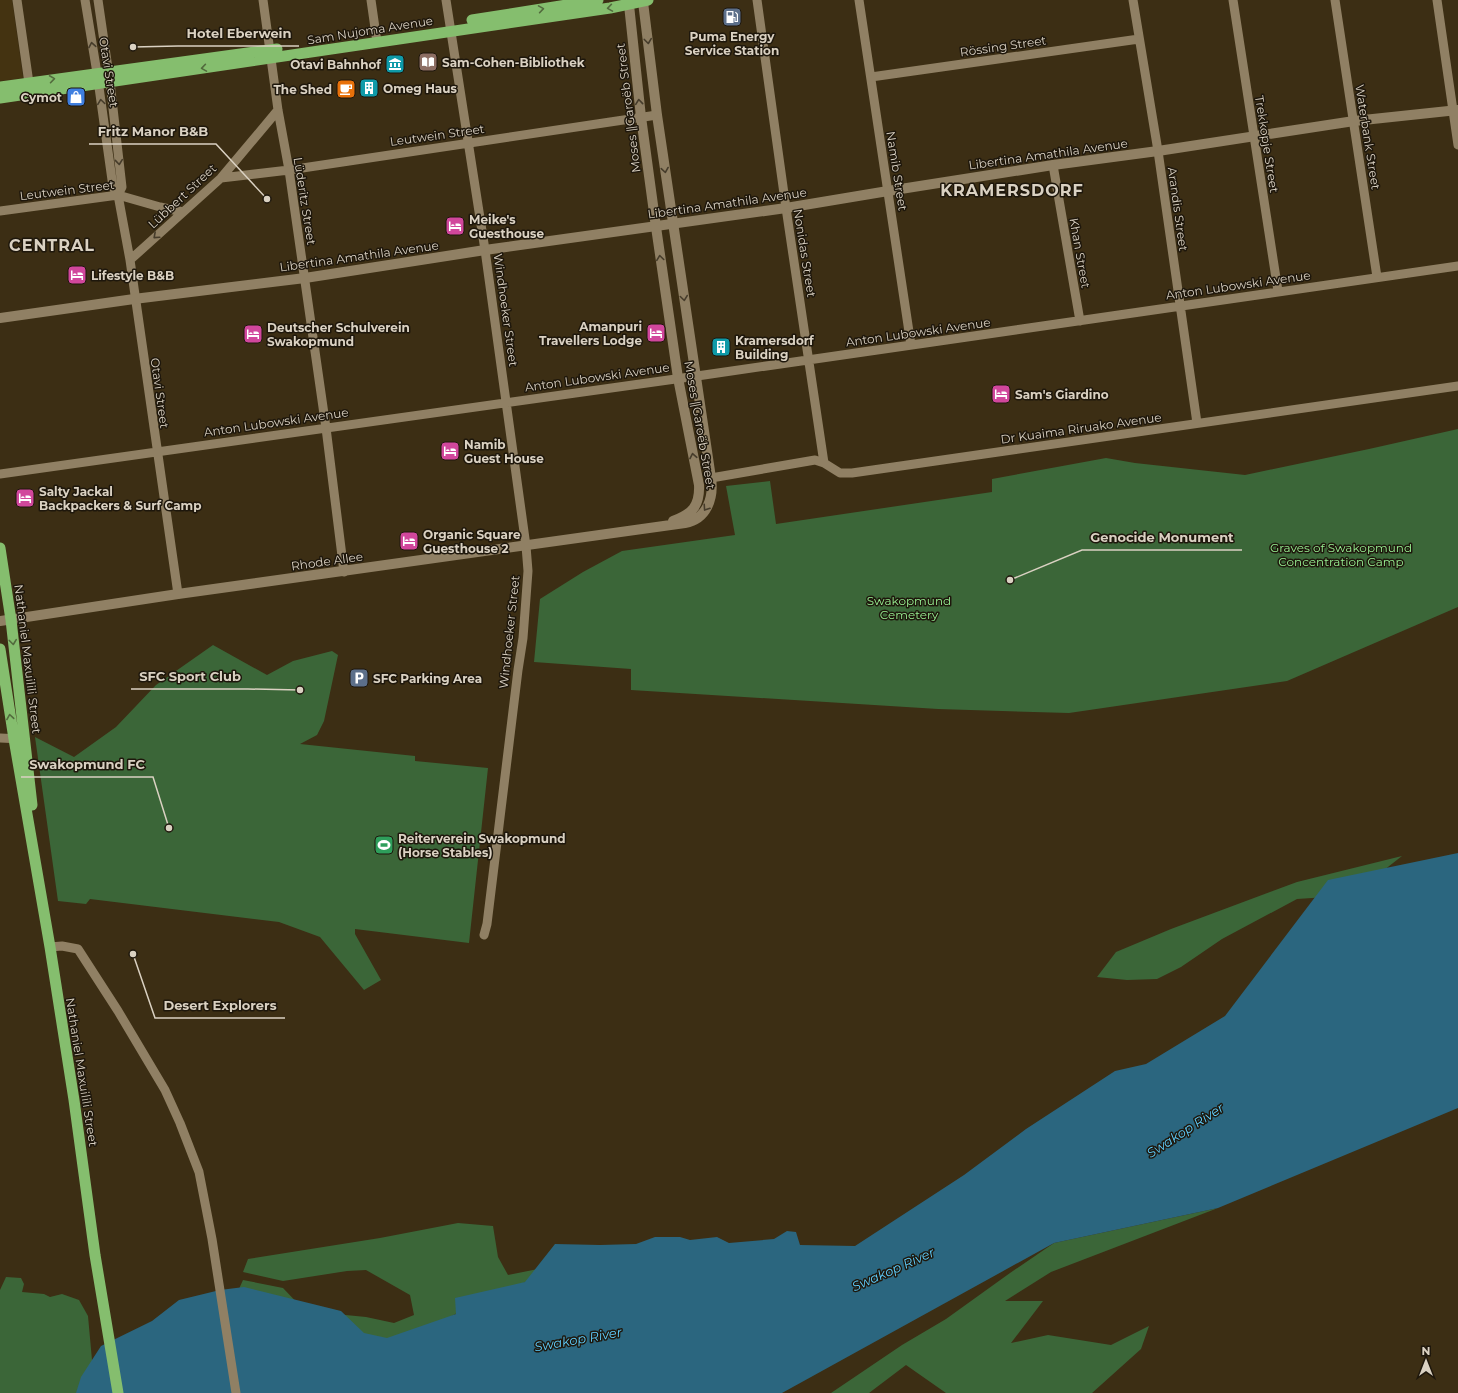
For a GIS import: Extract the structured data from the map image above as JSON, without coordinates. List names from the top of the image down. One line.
{"streets":{"highway":["Sam Nujoma Avenue","Nathaniel Maxuilili Street"],"main road":["Moses ǁGaroëb Street","Libertina Amathila Avenue","Rhode Allee"],"street":["Rössing Street","Otavi Street","Leutwein Street","Waterbank Street","Trekkopje Street","Namib Street","Lübbert Street","Lüderitz Street","Arandis Street","Nonidas Street","Khan Street","Anton Lubowski Avenue","Windhoeker Street","Dr Kuaima Riruako Avenue"]},"crossings":[["Sam Nujoma Avenue","Otavi Street"],["Sam Nujoma Avenue","Moses ǁGaroëb Street"],["Sam Nujoma Avenue","Lüderitz Street"],["Sam Nujoma Avenue","Windhoeker Street"],["Rössing Street","Namib Street"],["Rössing Street","Arandis Street"],["Otavi Street","Leutwein Street"],["Otavi Street","Libertina Amathila Avenue"],["Otavi Street","Lübbert Street"],["Otavi Street","Anton Lubowski Avenue"],["Otavi Street","Rhode Allee"],["Moses ǁGaroëb Street","Leutwein Street"],["Moses ǁGaroëb Street","Libertina Amathila Avenue"],["Moses ǁGaroëb Street","Anton Lubowski Avenue"],["Moses ǁGaroëb Street","Dr Kuaima Riruako Avenue"],["Moses ǁGaroëb Street","Rhode Allee"],["Leutwein Street","Lübbert Street"],["Leutwein Street","Lüderitz Street"],["Leutwein Street","Windhoeker Street"],["Waterbank Street","Libertina Amathila Avenue"],["Waterbank Street","Anton Lubowski Avenue"],["Trekkopje Street","Libertina Amathila Avenue"],["Trekkopje Street","Anton Lubowski Avenue"],["Libertina Amathila Avenue","Namib Street"],["Libertina Amathila Avenue","Lüderitz Street"],["Libertina Amathila Avenue","Arandis Street"],["Libertina Amathila Avenue","Nonidas Street"],["Libertina Amathila Avenue","Khan Street"],["Libertina Amathila Avenue","Windhoeker Street"],["Namib Street","Anton Lubowski Avenue"],["Lübbert Street","Lüderitz Street"],["Lüderitz Street","Anton Lubowski Avenue"],["Lüderitz Street","Rhode Allee"],["Arandis Street","Anton Lubowski Avenue"],["Arandis Street","Dr Kuaima Riruako Avenue"],["Nonidas Street","Anton Lubowski Avenue"],["Nonidas Street","Dr Kuaima Riruako Avenue"],["Khan Street","Anton Lubowski Avenue"],["Anton Lubowski Avenue","Windhoeker Street"],["Windhoeker Street","Rhode Allee"],["Rhode Allee","Nathaniel Maxuilili Street"]],"districts":["KRAMERSDORF","CENTRAL"],"water":["Swakop River"],"parks":["Graves of Swakopmund Concentration Camp","Swakopmund Cemetery"],"places":{"fuel station":["Puma Energy Service Station"],"other":["Hotel Eberwein","Fritz Manor B&B","Genocide Monument","SFC Sport Club","Swakopmund FC","Desert Explorers"],"library":["Sam-Cohen-Bibliothek"],"museum":["Otavi Bahnhof"],"building":["Omeg Haus","Kramersdorf Building"],"cafe":["The Shed"],"shop":["Cymot"],"hotel":["Meike's Guesthouse","Lifestyle B&B","Amanpuri Travellers Lodge","Deutscher Schulverein Swakopmund","Sam's Giardino","Namib Guest House","Salty Jackal Backpackers & Surf Camp","Organic Square Guesthouse 2"],"parking":["SFC Parking Area"],"sports":["Reiterverein Swakopmund (Horse Stables)"]},"north":"top"}
